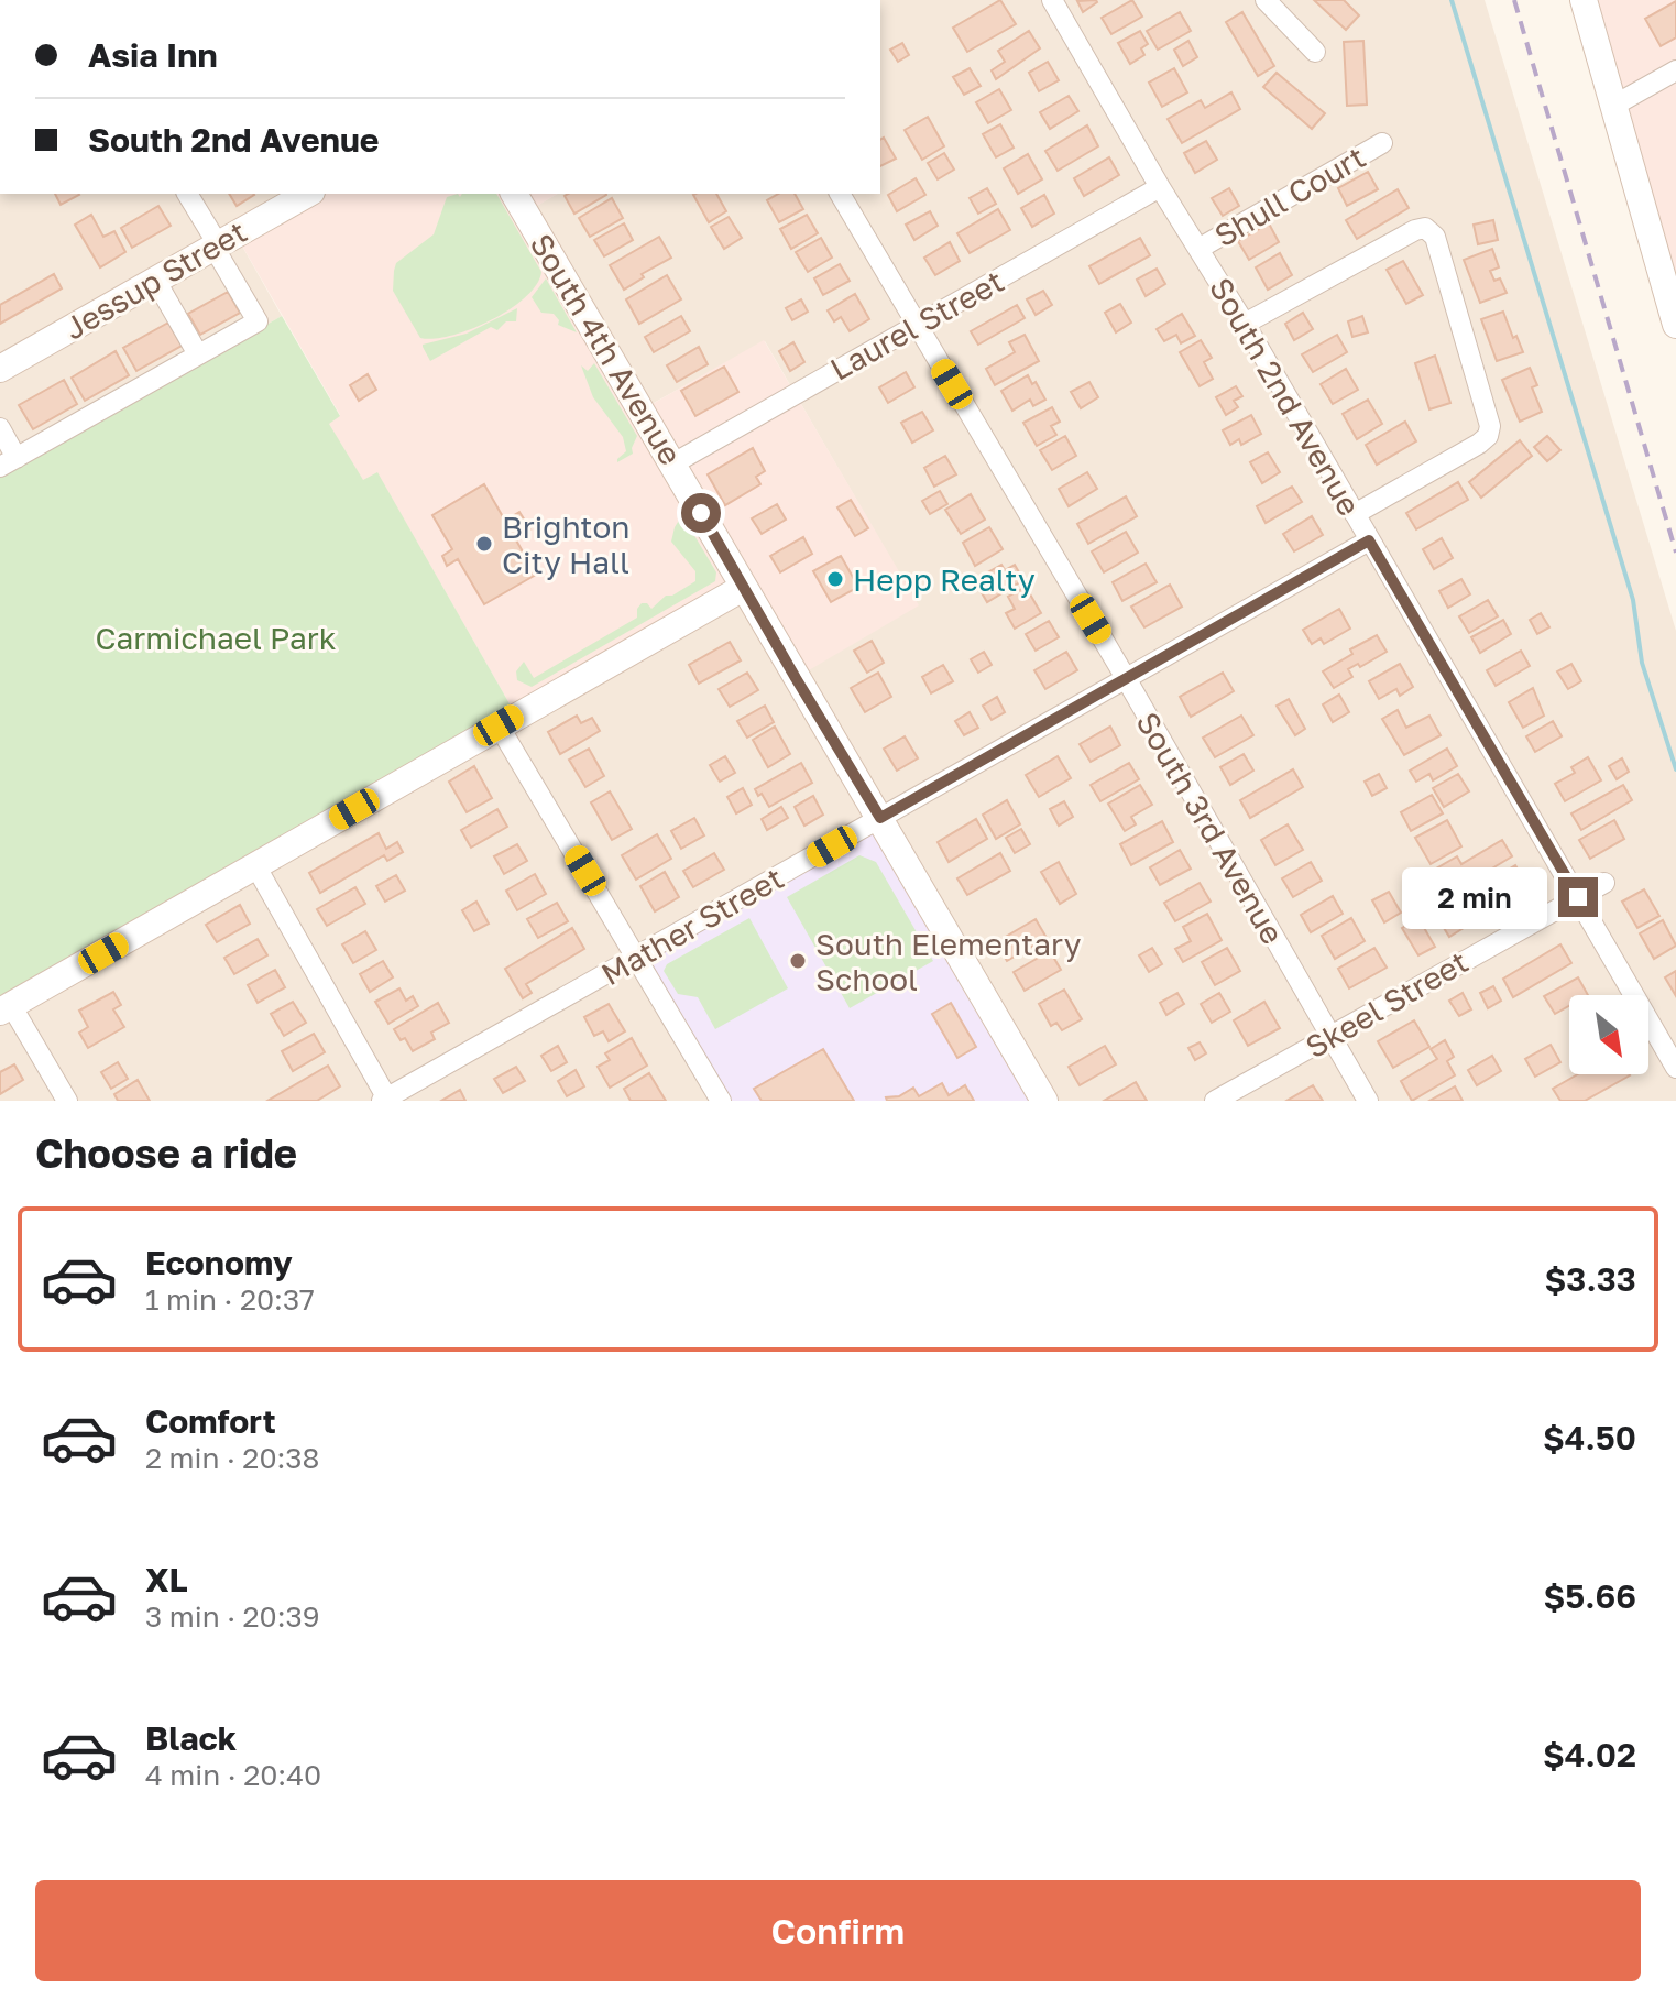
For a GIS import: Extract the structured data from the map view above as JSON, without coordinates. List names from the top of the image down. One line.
{"streets":{"street":["Shull Court","Jessup Street","Laurel Street","South 4th Avenue","South 2nd Avenue","South 3rd Avenue","Mather Street","Skeel Street"]},"crossings":[["Shull Court","South 2nd Avenue"],["Laurel Street","South 4th Avenue"],["Laurel Street","South 2nd Avenue"],["Laurel Street","South 3rd Avenue"],["South 4th Avenue","Mather Street"],["South 2nd Avenue","Mather Street"],["South 2nd Avenue","Skeel Street"],["South 3rd Avenue","Mather Street"],["South 3rd Avenue","Skeel Street"]],"parks":["Carmichael Park"],"places":["Brighton City Hall","Hepp Realty","South Elementary School"],"north":"bottom right","page":{"banner":["Asia Inn","South 2nd Avenue"],"bubble":"2 min","heading":"Choose a ride","list":[{"name":"Economy","note":"1 min · 20:37","value":"$3.33"},{"name":"Comfort","note":"2 min · 20:38","value":"$4.50"},{"name":"XL","note":"3 min · 20:39","value":"$5.66"},{"name":"Black","note":"4 min · 20:40","value":"$4.02"}],"buttons":"Confirm"}}
